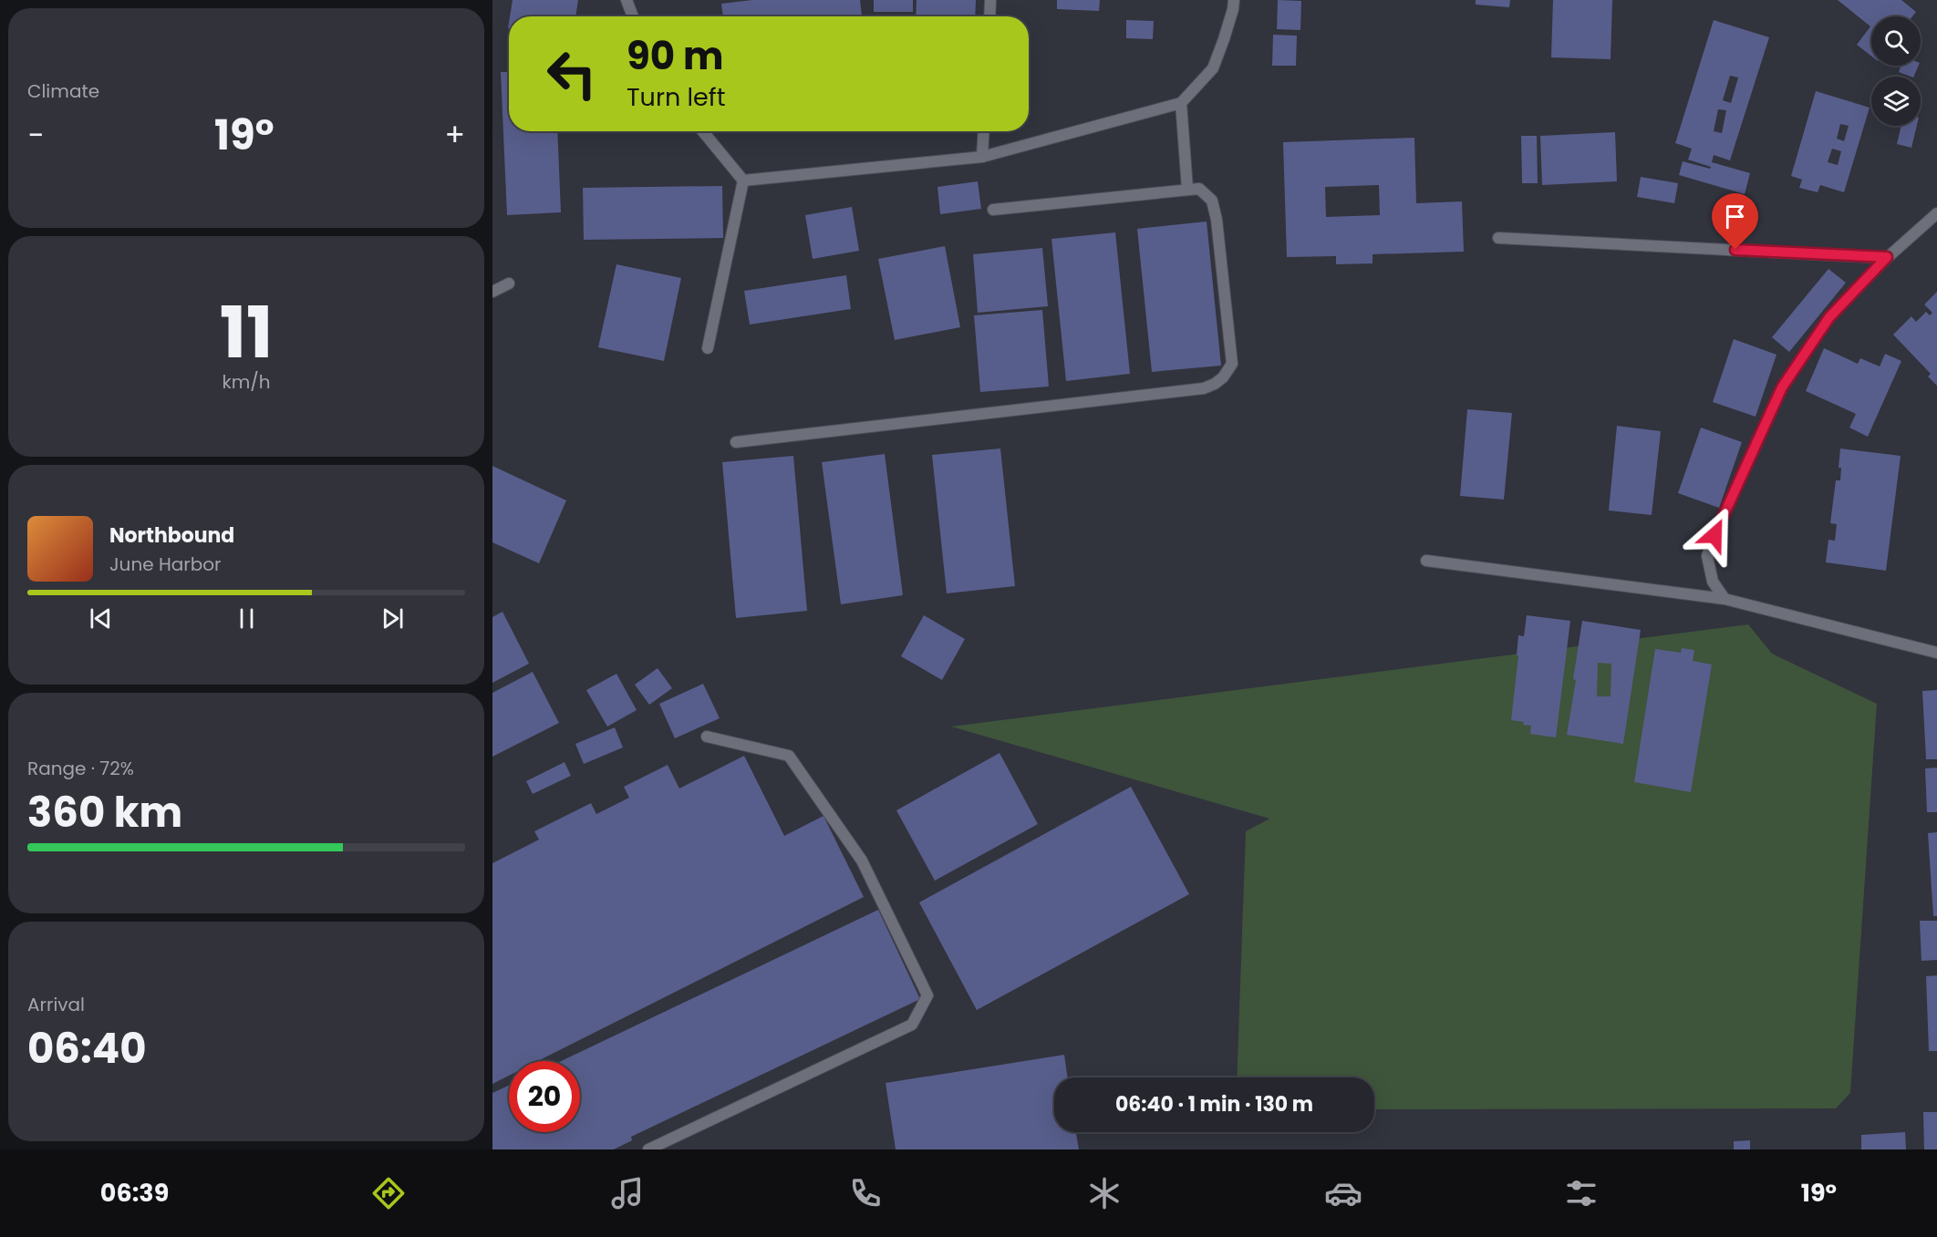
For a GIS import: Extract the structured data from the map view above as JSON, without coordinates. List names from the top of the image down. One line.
{"page":{"tile":["Climate",["11","km/h"],["Range · 72%","360 km"],["Arrival","06:40"]],"turn":["90 m","Turn left"],"heat":["−","19°","+"],"song":["Northbound","June Harbor"],"limit":"20","trip":"06:40 · 1 min · 130 m","tabs":["06:39","19°"]}}
